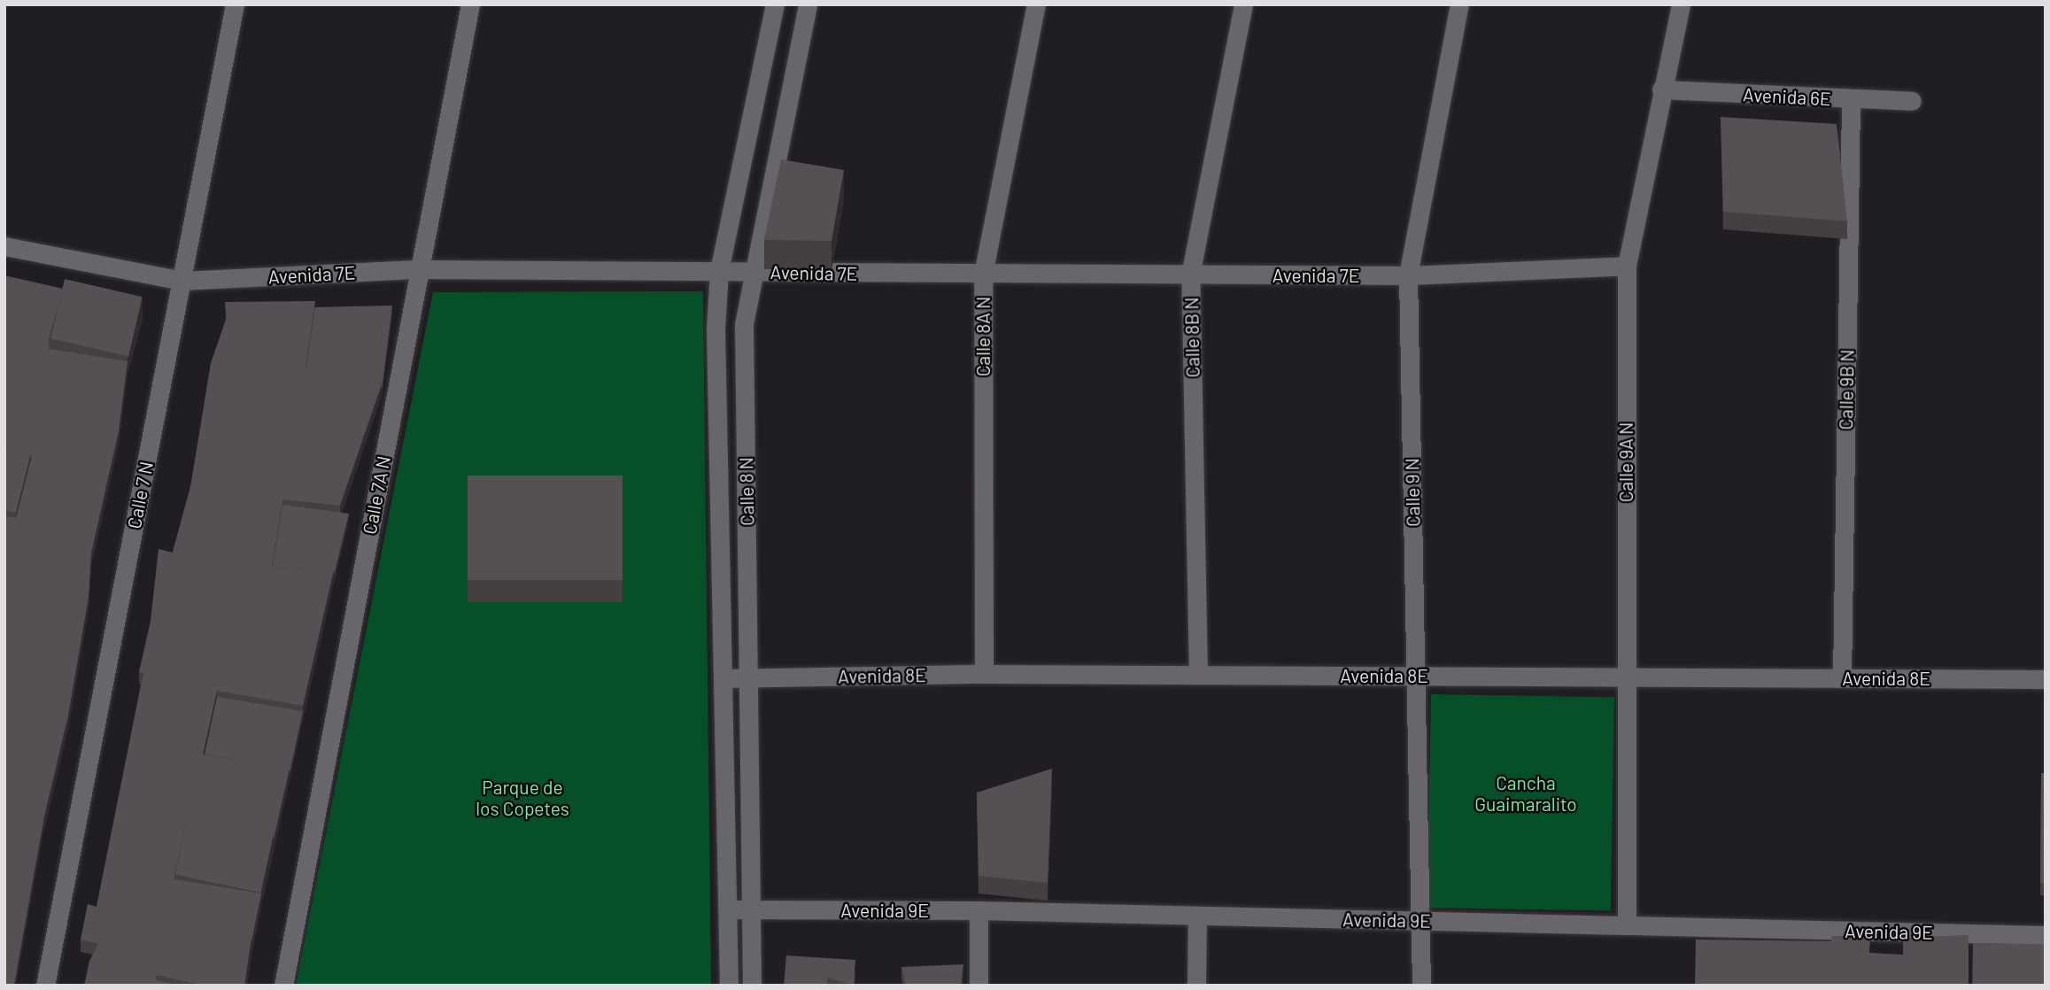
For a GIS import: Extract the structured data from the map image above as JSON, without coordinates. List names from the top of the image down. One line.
{"streets":{"street":["Avenida 6E","Avenida 7E","Calle 8A N","Calle 8B N","Calle 9B N","Calle 9A N","Calle 8 N","Calle 9 N","Calle 7 N","Calle 7A N","Avenida 8E","Avenida 9E"]},"crossings":[["Avenida 6E","Calle 9B N"],["Avenida 6E","Calle 9A N"],["Avenida 7E","Calle 8A N"],["Avenida 7E","Calle 8B N"],["Avenida 7E","Calle 9A N"],["Avenida 7E","Calle 8 N"],["Avenida 7E","Calle 9 N"],["Avenida 7E","Calle 7 N"],["Avenida 7E","Calle 7A N"],["Calle 8A N","Avenida 8E"],["Calle 8B N","Avenida 8E"],["Calle 9B N","Avenida 8E"],["Calle 9A N","Avenida 8E"],["Calle 9A N","Avenida 9E"],["Calle 8 N","Avenida 8E"],["Calle 8 N","Avenida 9E"],["Calle 9 N","Avenida 8E"],["Calle 9 N","Avenida 9E"]],"parks":["Cancha Guaimaralito","Parque de los Copetes"]}
